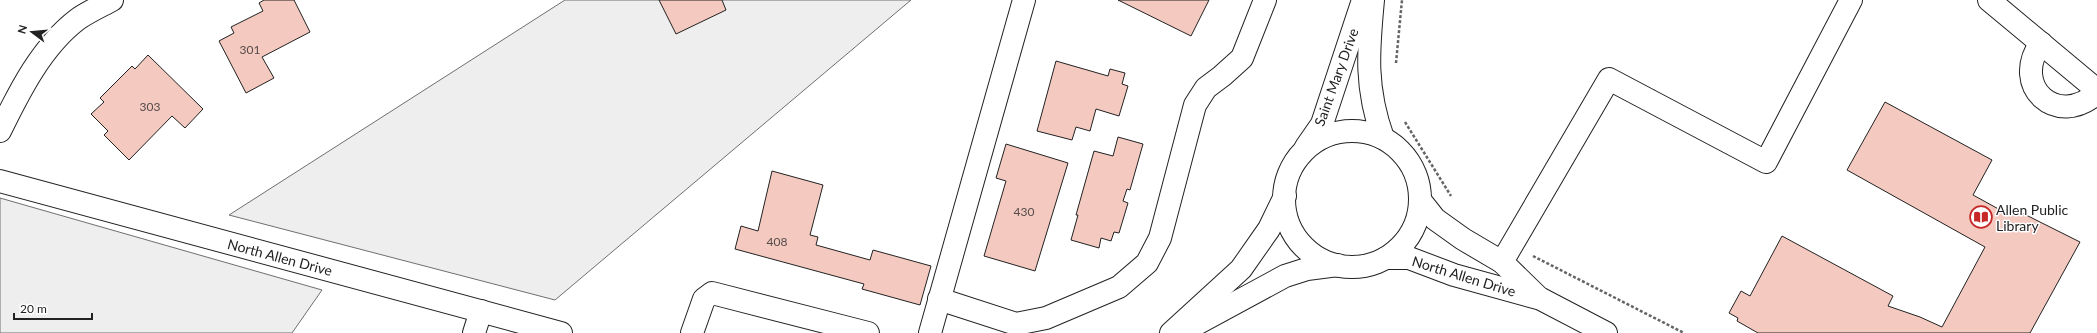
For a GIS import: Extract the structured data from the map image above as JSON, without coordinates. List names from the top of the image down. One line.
{"streets":{"street":["Saint Mary Drive","North Allen Drive"]},"crossings":[["Saint Mary Drive","North Allen Drive"]],"places":{"library":["Allen Public Library"]},"house_numbers":["301","303","430","408"],"scale_bar":"20 m","north":"left"}
